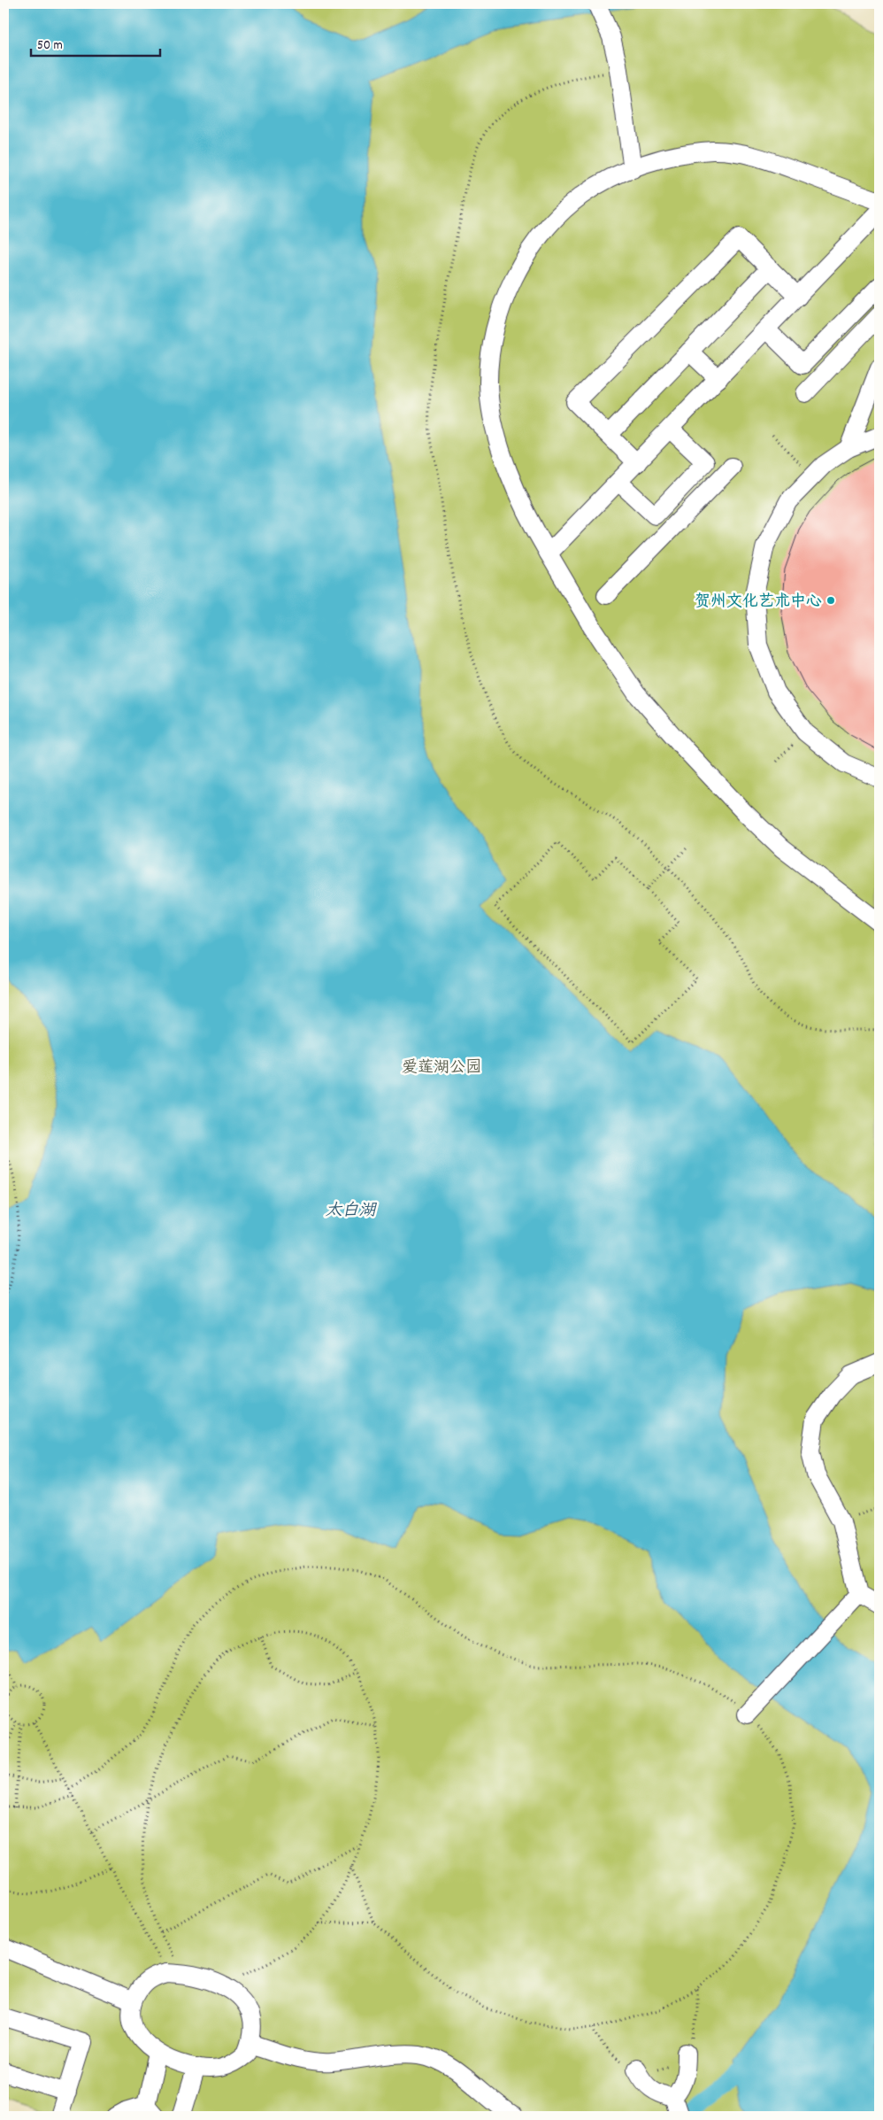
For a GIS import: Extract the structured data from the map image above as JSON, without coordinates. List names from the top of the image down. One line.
{"water":["太白湖"],"parks":["爱莲湖公园"],"places":["贺州文化艺术中心"],"scale_bar":"50 m"}
